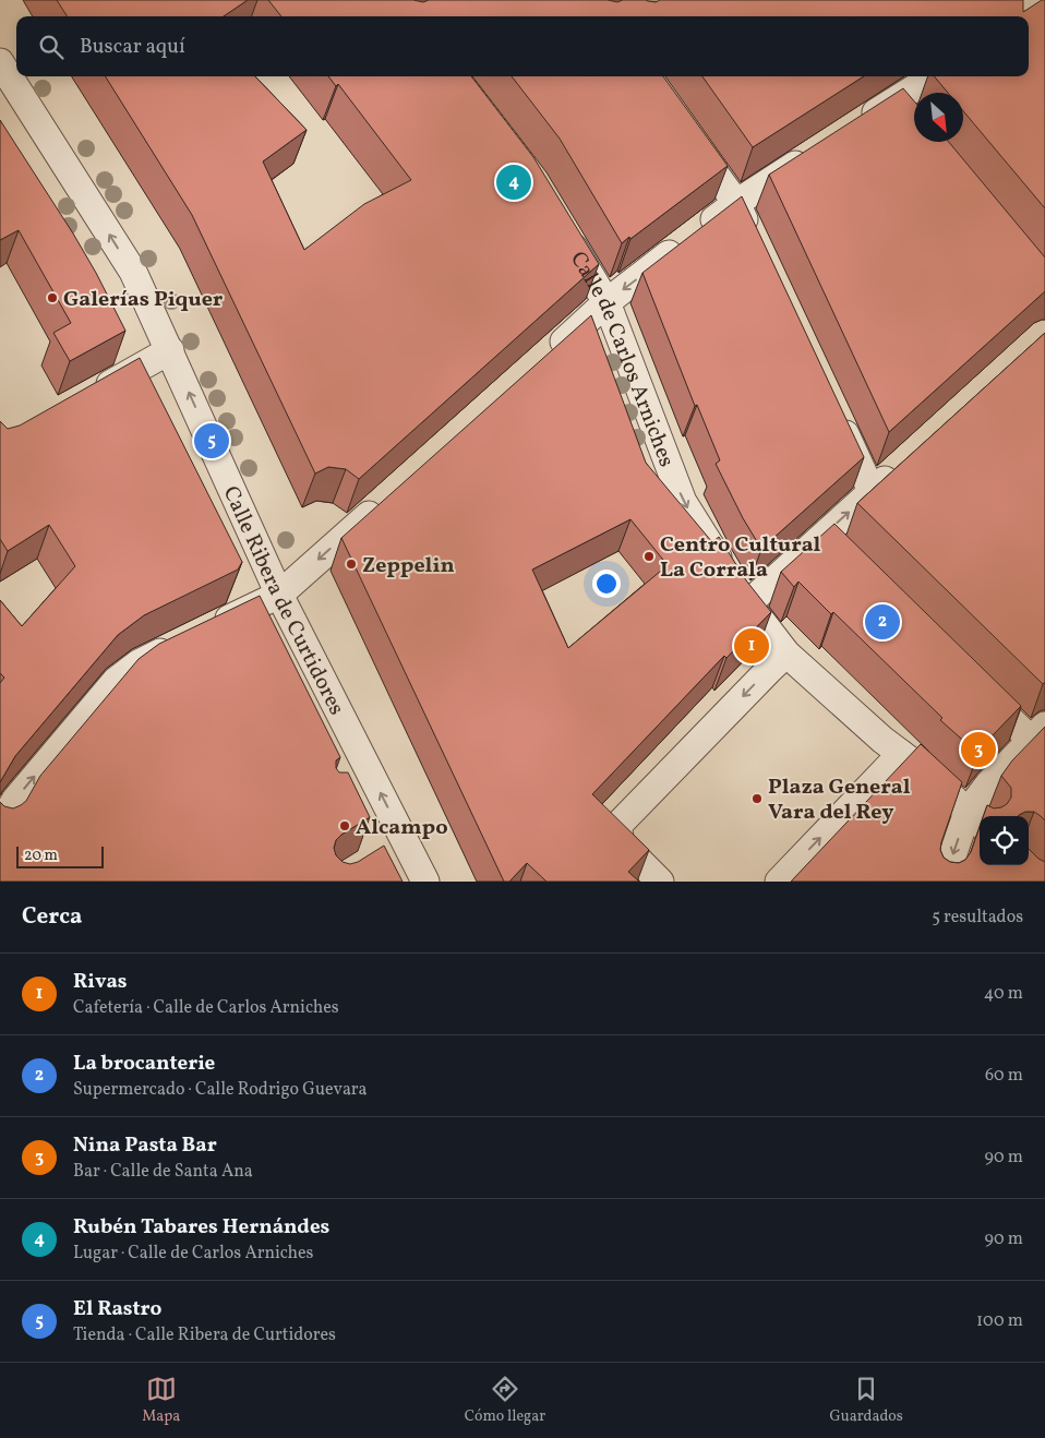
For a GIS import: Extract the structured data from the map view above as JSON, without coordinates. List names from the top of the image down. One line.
{"streets":{"street":["Calle de Carlos Arniches","Calle Ribera de Curtidores"]},"one_way":["Calle de Carlos Arniches","Calle Ribera de Curtidores"],"places":["Galerías Piquer","Centro Cultural La Corrala","Zeppelin","Plaza General Vara del Rey","Alcampo"],"scale_bar":"20 m","north":"bottom right","page":{"search":"Buscar aquí","pins":["4","5","2","1","3"],"scale":"20 m","heading":["Cerca","5 resultados"],"list":[{"mark":"1","name":"Rivas","note":"Cafetería · Calle de Carlos Arniches","value":"40 m"},{"mark":"2","name":"La brocanterie","note":"Supermercado · Calle Rodrigo Guevara","value":"60 m"},{"mark":"3","name":"Nina Pasta Bar","note":"Bar · Calle de Santa Ana","value":"90 m"},{"mark":"4","name":"Rubén Tabares Hernándes","note":"Lugar · Calle de Carlos Arniches","value":"90 m"},{"mark":"5","name":"El Rastro","note":"Tienda · Calle Ribera de Curtidores","value":"100 m"}],"nav":["Mapa","Cómo llegar","Guardados"]}}
